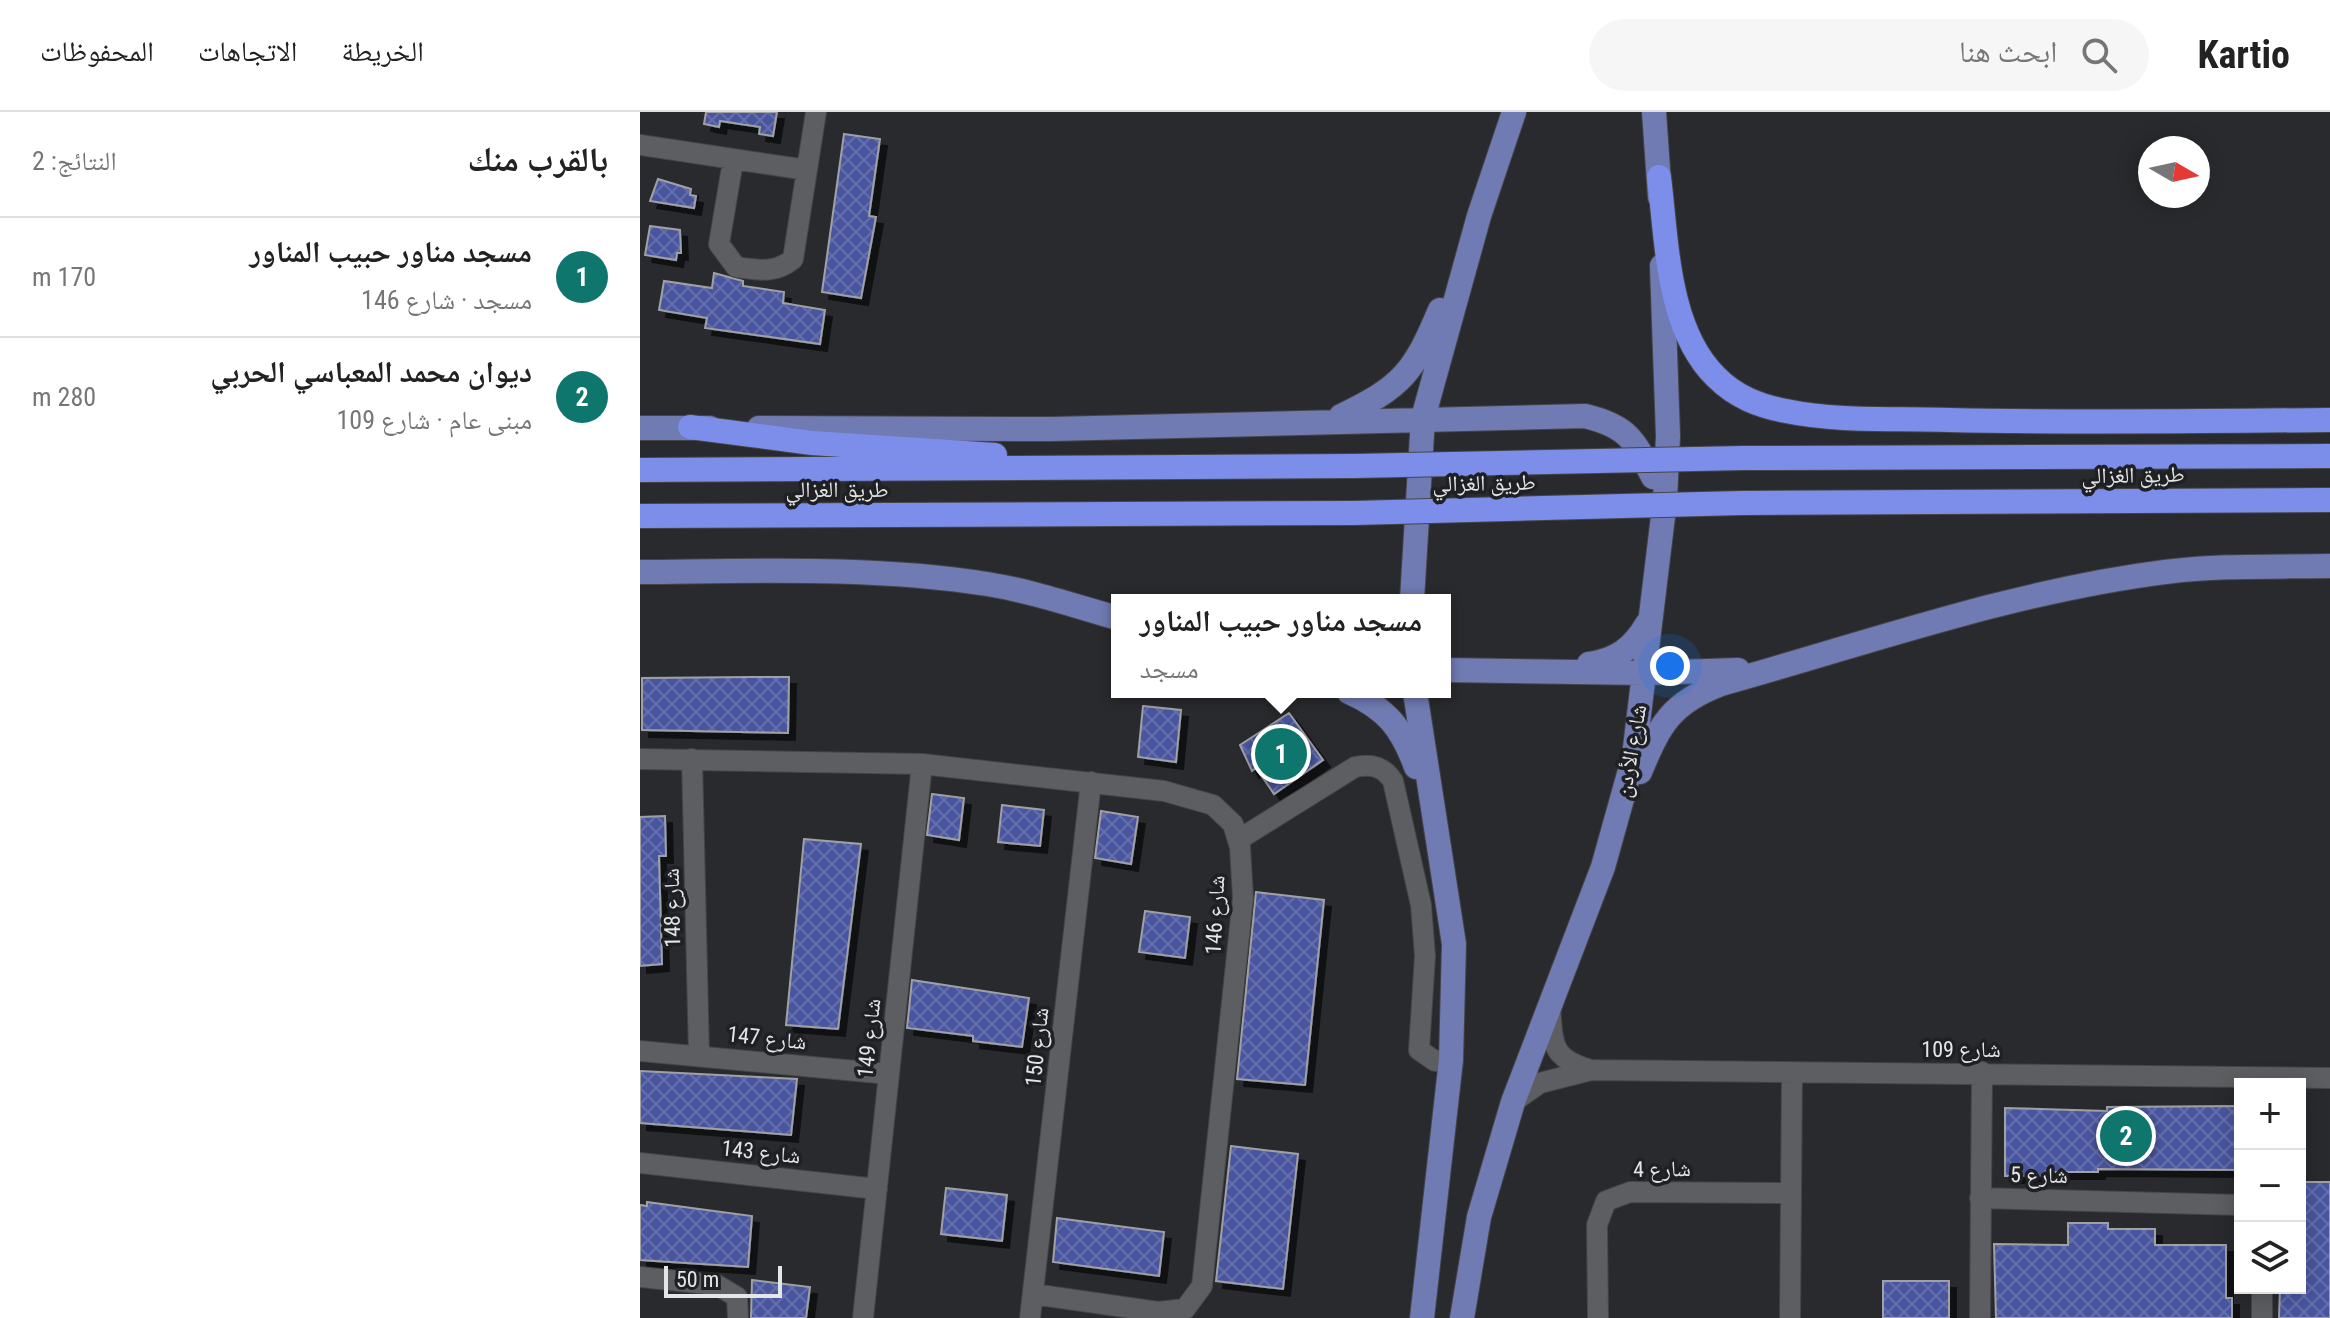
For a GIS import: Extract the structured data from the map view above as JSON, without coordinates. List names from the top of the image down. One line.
{"streets":{"highway":["طريق الغزالي"],"main road":["شارع الأردن"],"street":["شارع 148","شارع 146","شارع 147","شارع 149","شارع 150","شارع 109","شارع 143","شارع 4","شارع 5"]},"crossings":[["شارع الأردن","شارع 109"],["شارع 148","شارع 146"],["شارع 148","شارع 147"],["شارع 146","شارع 149"],["شارع 146","شارع 150"],["شارع 147","شارع 149"],["شارع 149","شارع 143"],["شارع 109","شارع 5"]],"scale_bar":"50 m","north":"right","page":{"header":"Kartio","search":"ابحث هنا","nav":["الخريطة","الاتجاهات","المحفوظات"],"heading":["بالقرب منك","النتائج: 2"],"list":[{"mark":"1","name":"مسجد مناور حبيب المناور","note":"مسجد · شارع 146","value":"170 m"},{"mark":"2","name":"ديوان محمد المعباسي الحربي","note":"مبنى عام · شارع 109","value":"280 m"}],"popup":["مسجد مناور حبيب المناور","مسجد"],"pins":["1","2"],"map_buttons":["+","−"],"scale":"50 m"}}
